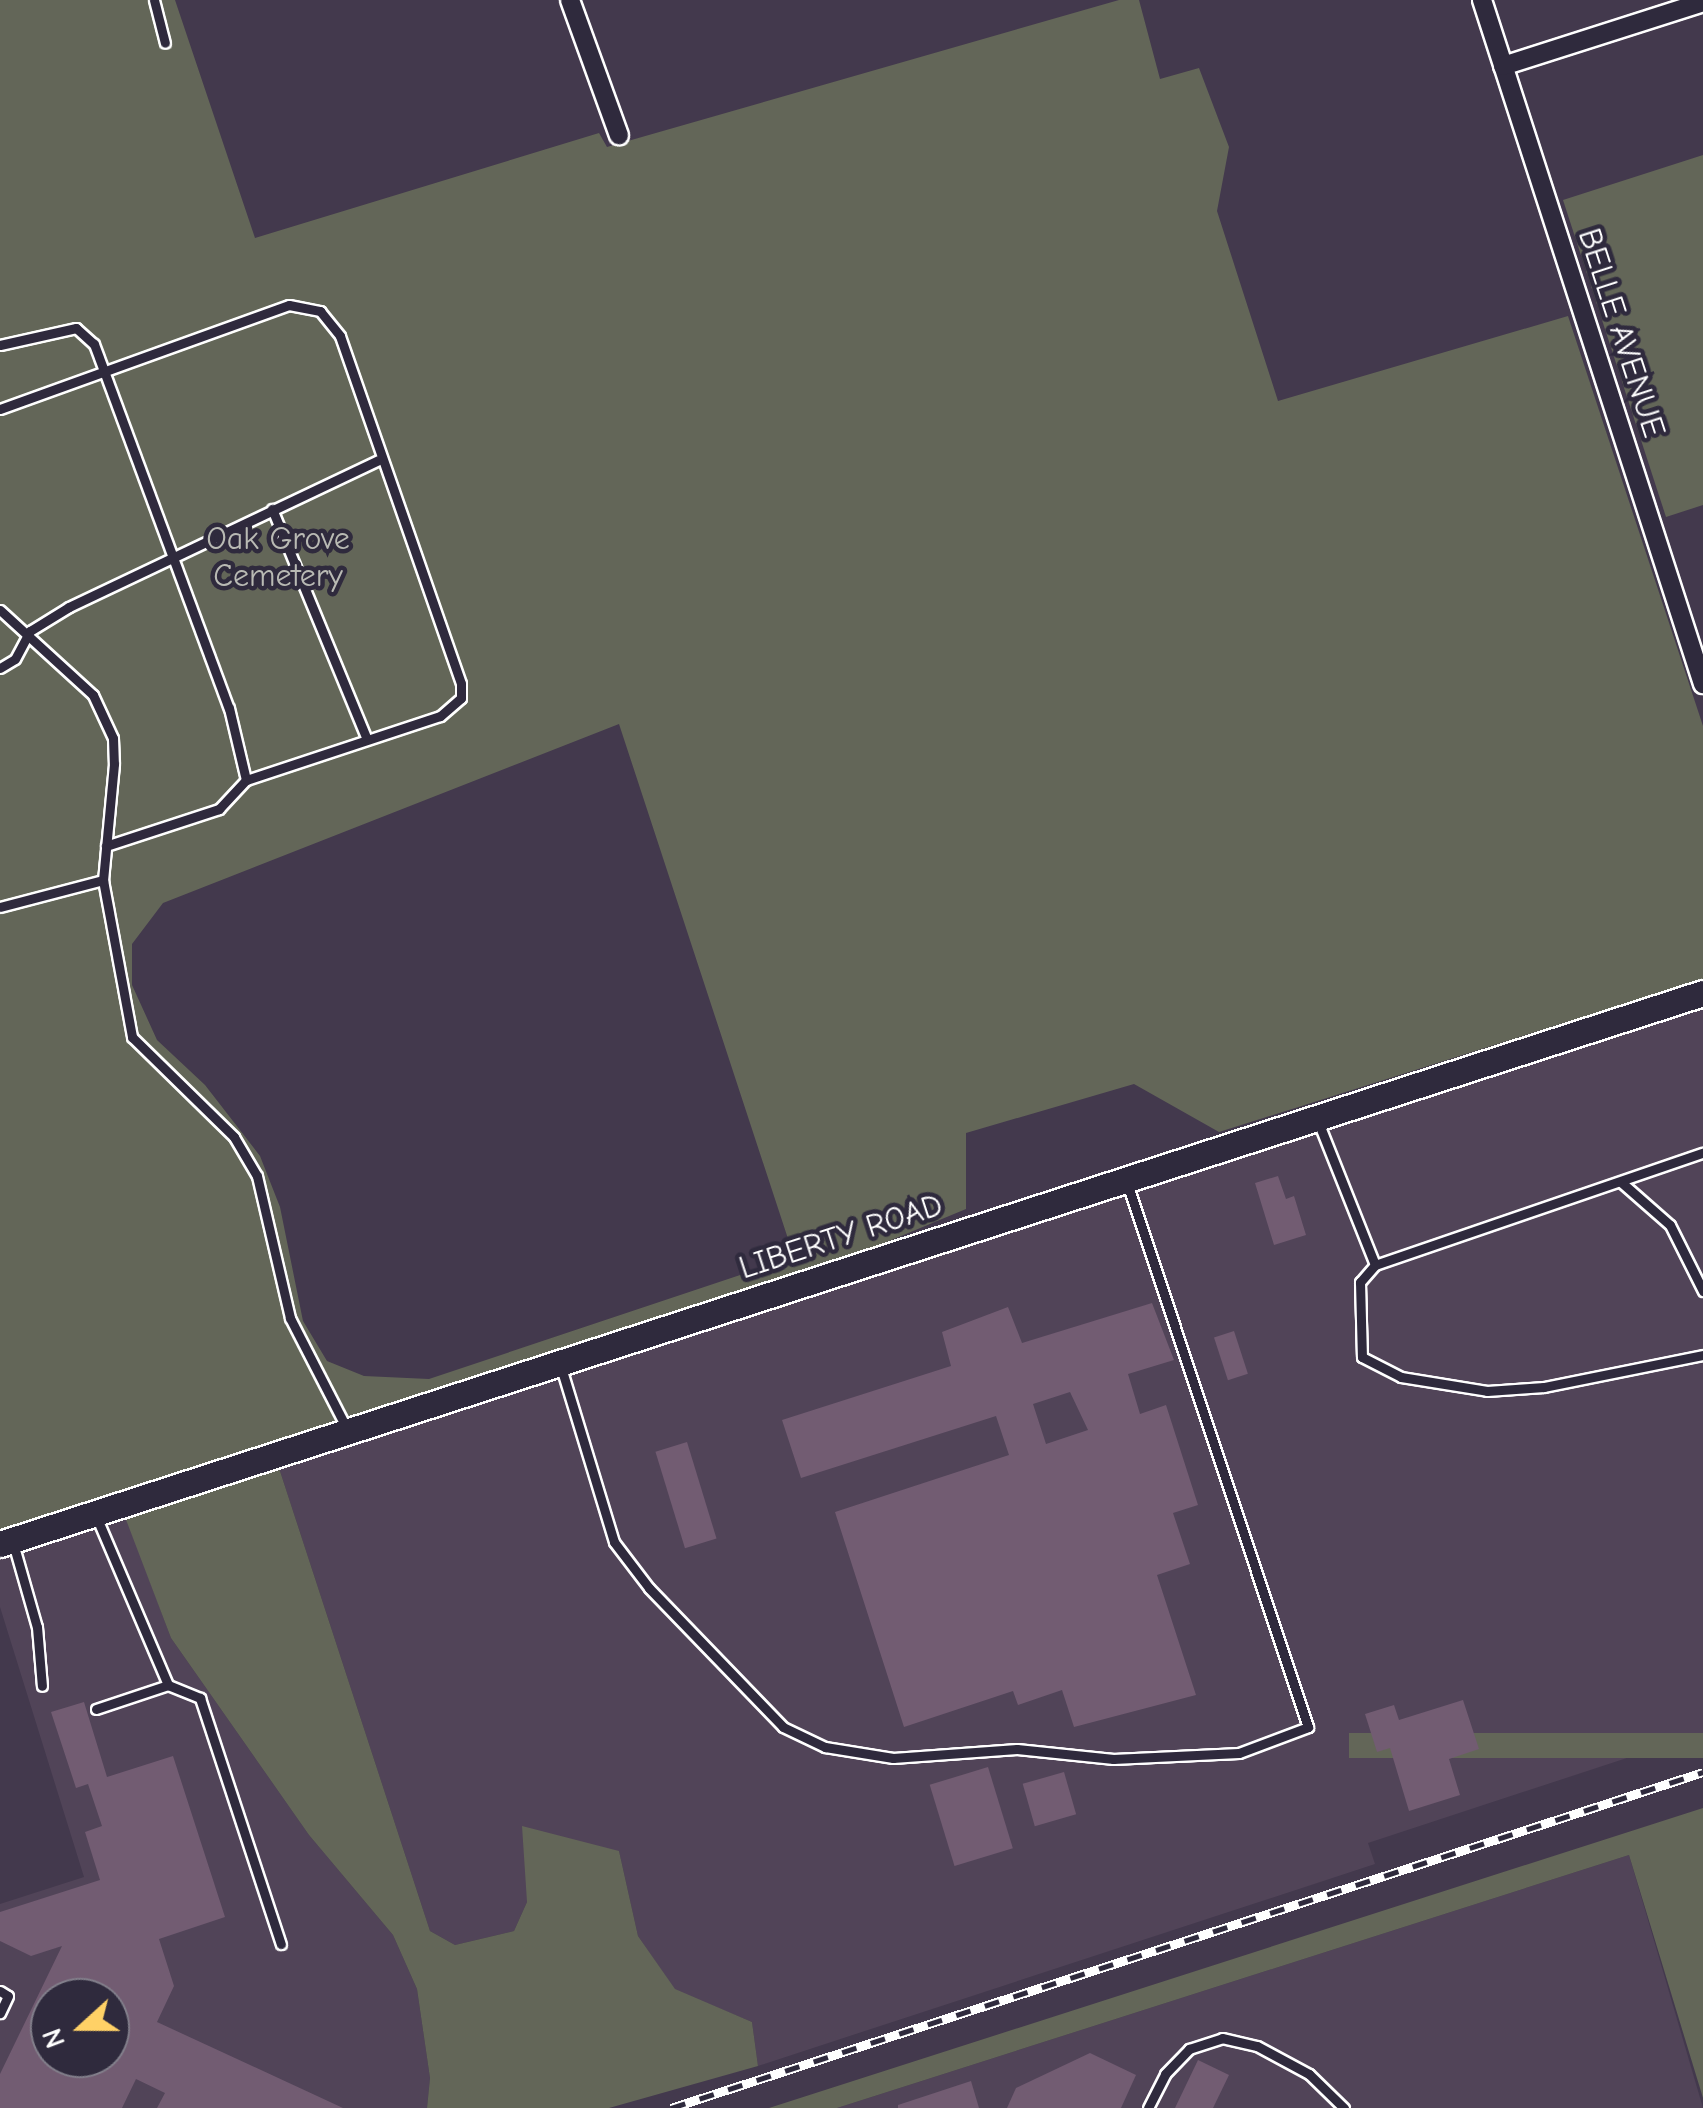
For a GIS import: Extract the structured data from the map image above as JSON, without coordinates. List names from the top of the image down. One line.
{"streets":{"street":["BELLE AVENUE","LIBERTY ROAD"]},"parks":["Oak Grove Cemetery"],"north":"left"}
